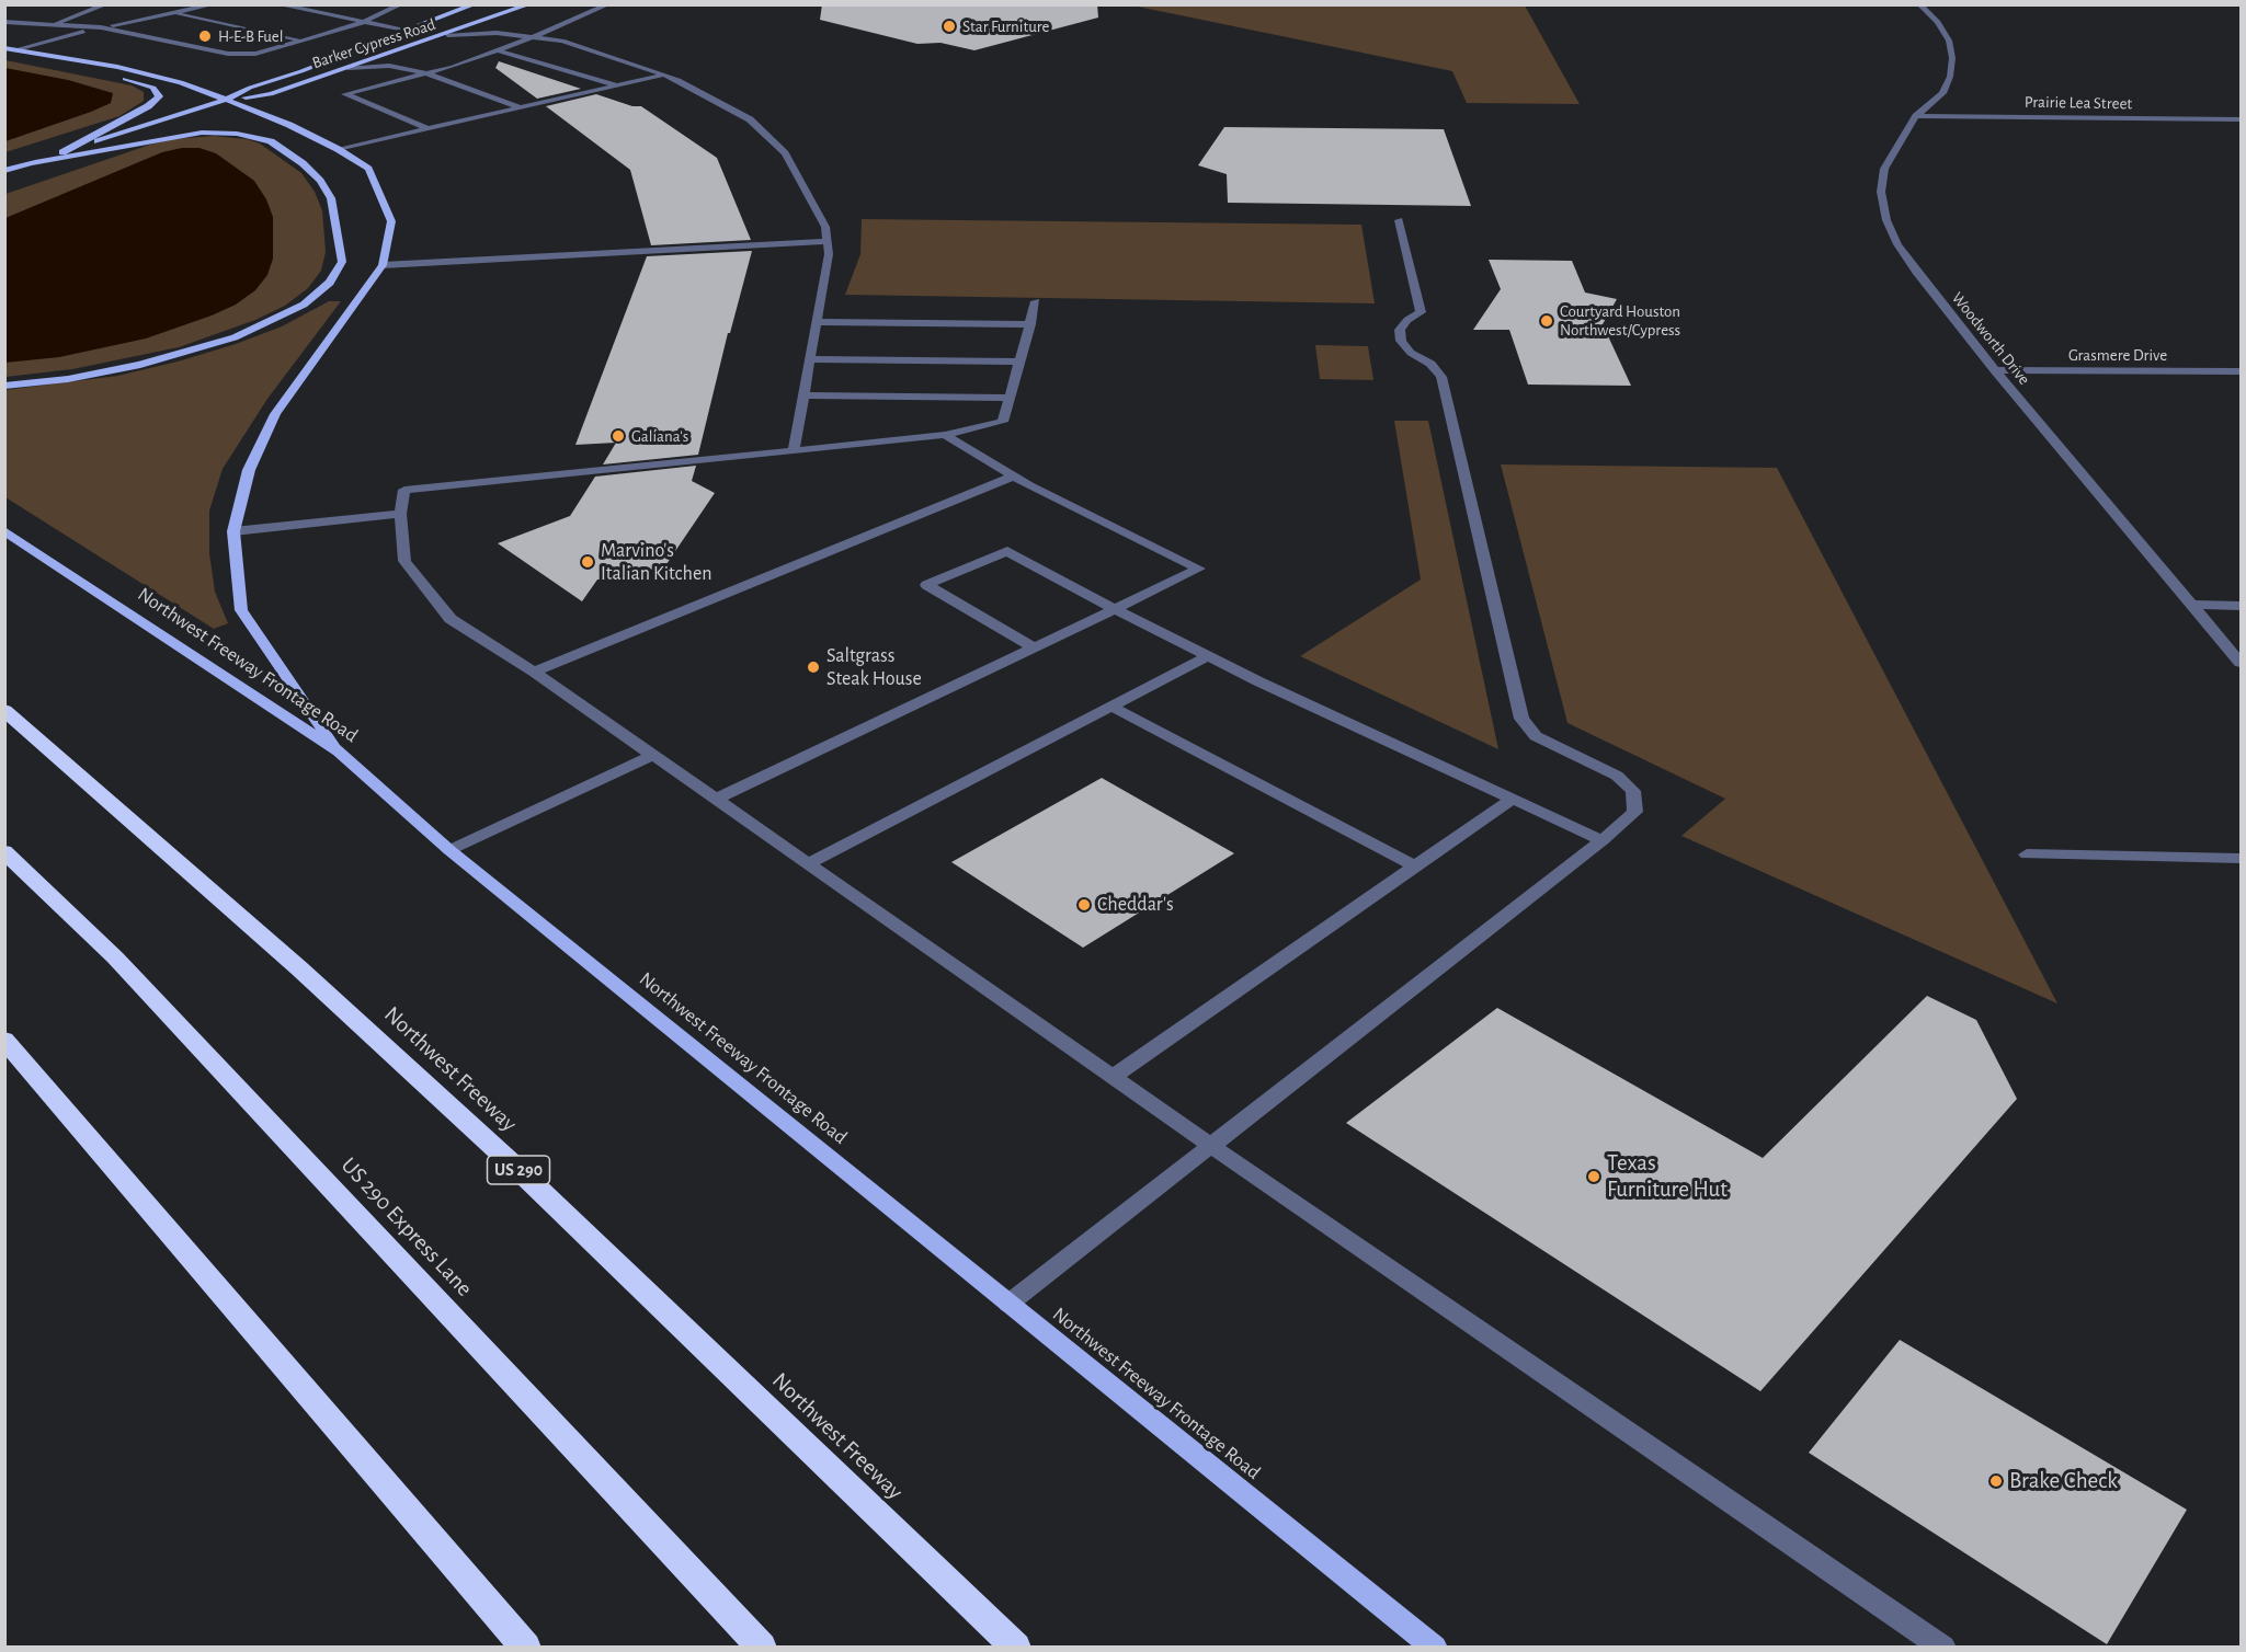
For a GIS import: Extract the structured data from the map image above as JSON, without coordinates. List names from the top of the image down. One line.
{"streets":{"highway":["Northwest Freeway","US 290","US 290 Express Lane"],"main road":["Barker Cypress Road","Northwest Freeway Frontage Road"],"street":["Prairie Lea Street","Woodworth Drive","Grasmere Drive"]},"crossings":[["Prairie Lea Street","Woodworth Drive"],["Woodworth Drive","Grasmere Drive"]],"places":["Star Furniture","H-E-B Fuel","Courtyard Houston Northwest/Cypress","Galiana's","Marvino's Italian Kitchen","Saltgrass Steak House","Cheddar's","Texas Furniture Hut","Brake Check"]}
